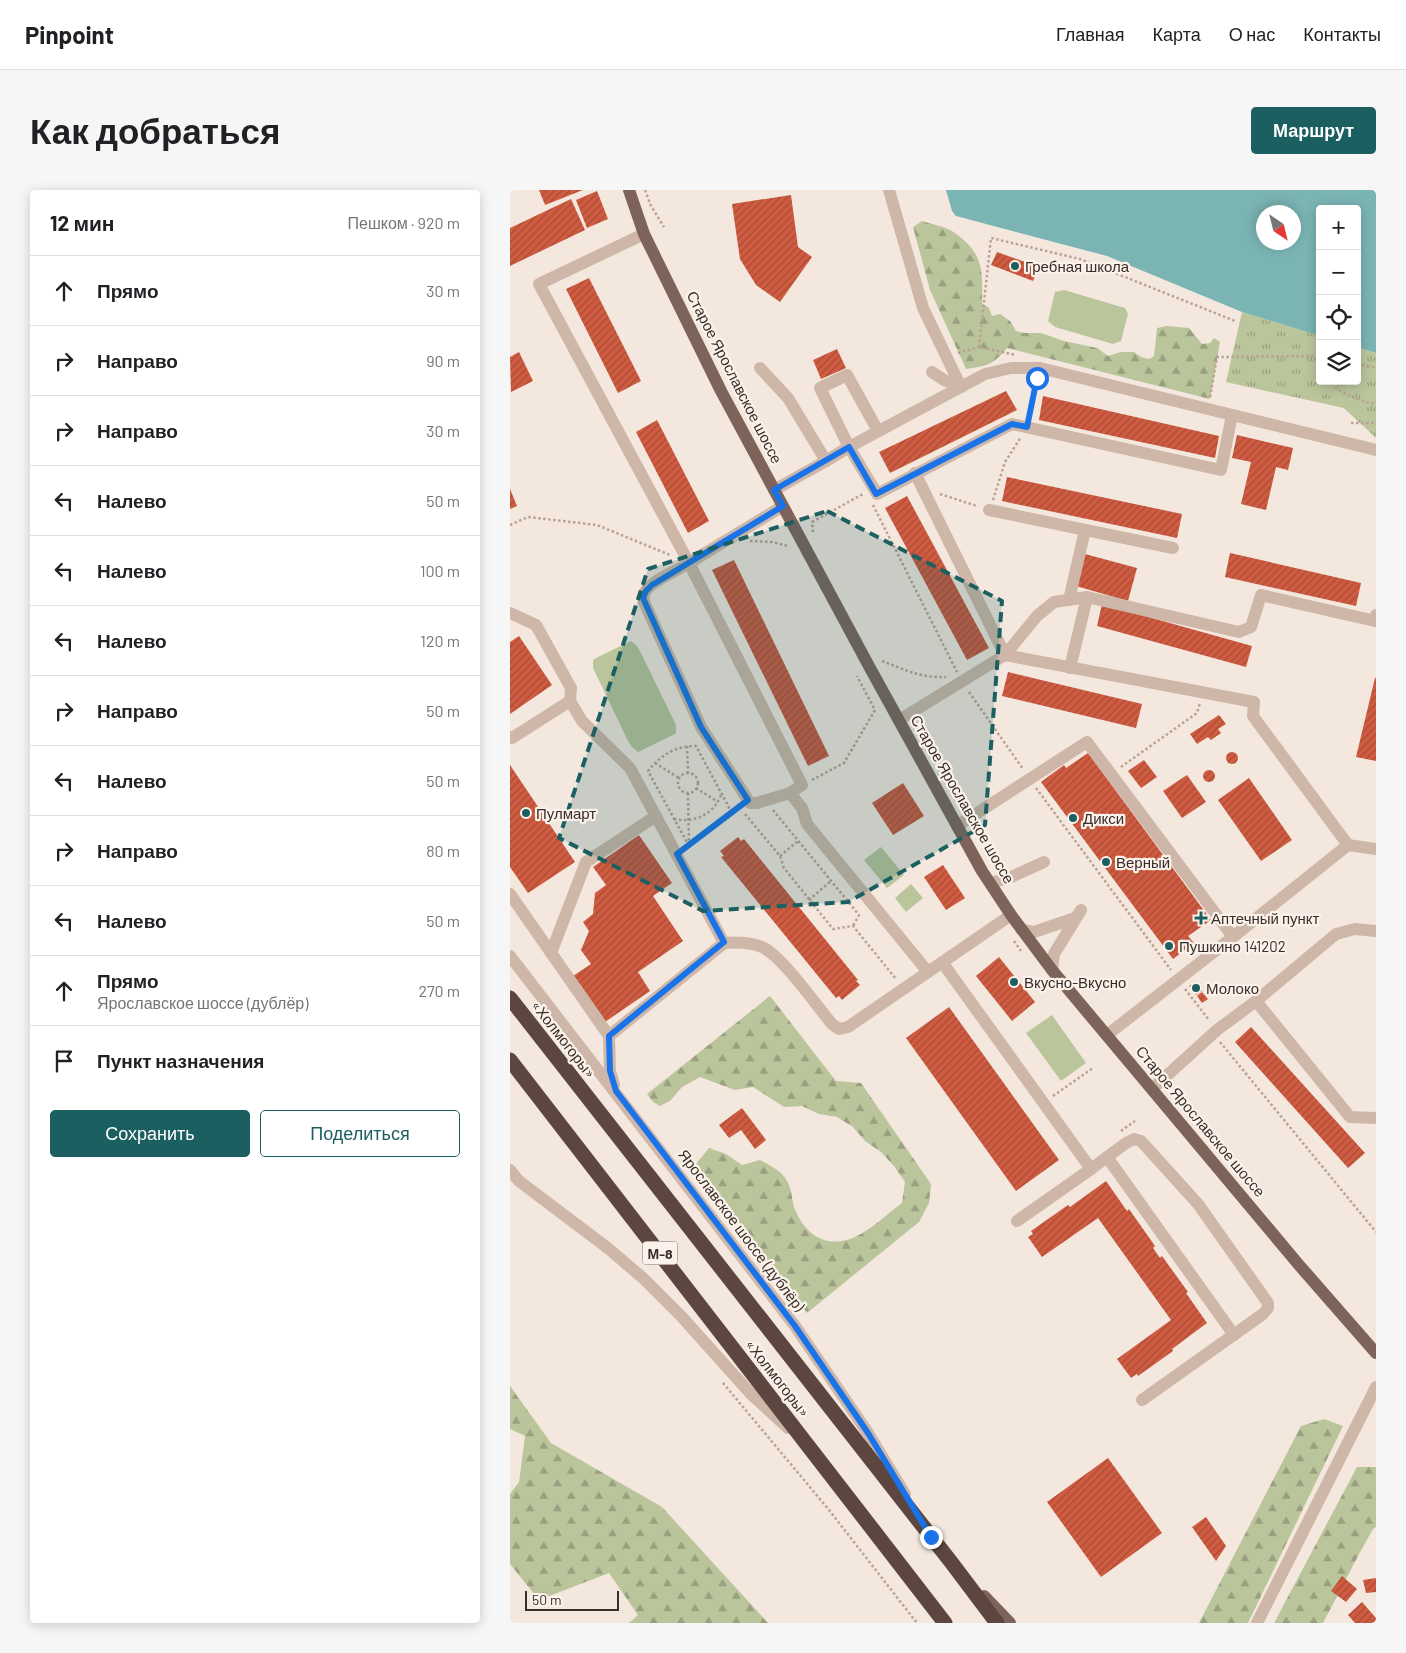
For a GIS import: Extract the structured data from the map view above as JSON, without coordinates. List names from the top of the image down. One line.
{"streets":{"highway":["«Холмогоры»","М-8"],"main road":["Старое Ярославское шоссе"],"street":["Ярославское шоссе (дублёр)"]},"crossings":[["«Холмогоры»","Ярославское шоссе (дублёр)"]],"places":{"other":["Гребная школа","Пулмарт","Дикси","Верный","Пушкино 141202","Вкусно-Вкусно","Молоко"],"health":["Аптечный пункт"]},"scale_bar":"50 m","north":"bottom right","page":{"header":"Pinpoint","nav":["Главная","Карта","О нас","Контакты"],"buttons":["Маршрут",["Сохранить","Поделиться"]],"title":"Как добраться","heading":["12 мин","Пешком · 920 m"],"map_buttons":["+","−"],"list":[["Прямо","30 m"],["Направо","90 m"],["Направо","30 m"],["Налево","50 m"],["Налево","100 m"],["Налево","120 m"],["Направо","50 m"],["Налево","50 m"],["Направо","80 m"],["Налево","50 m"],["Прямо","Ярославское шоссе (дублёр)","270 m"],"Пункт назначения"],"scale":"50 m"}}
